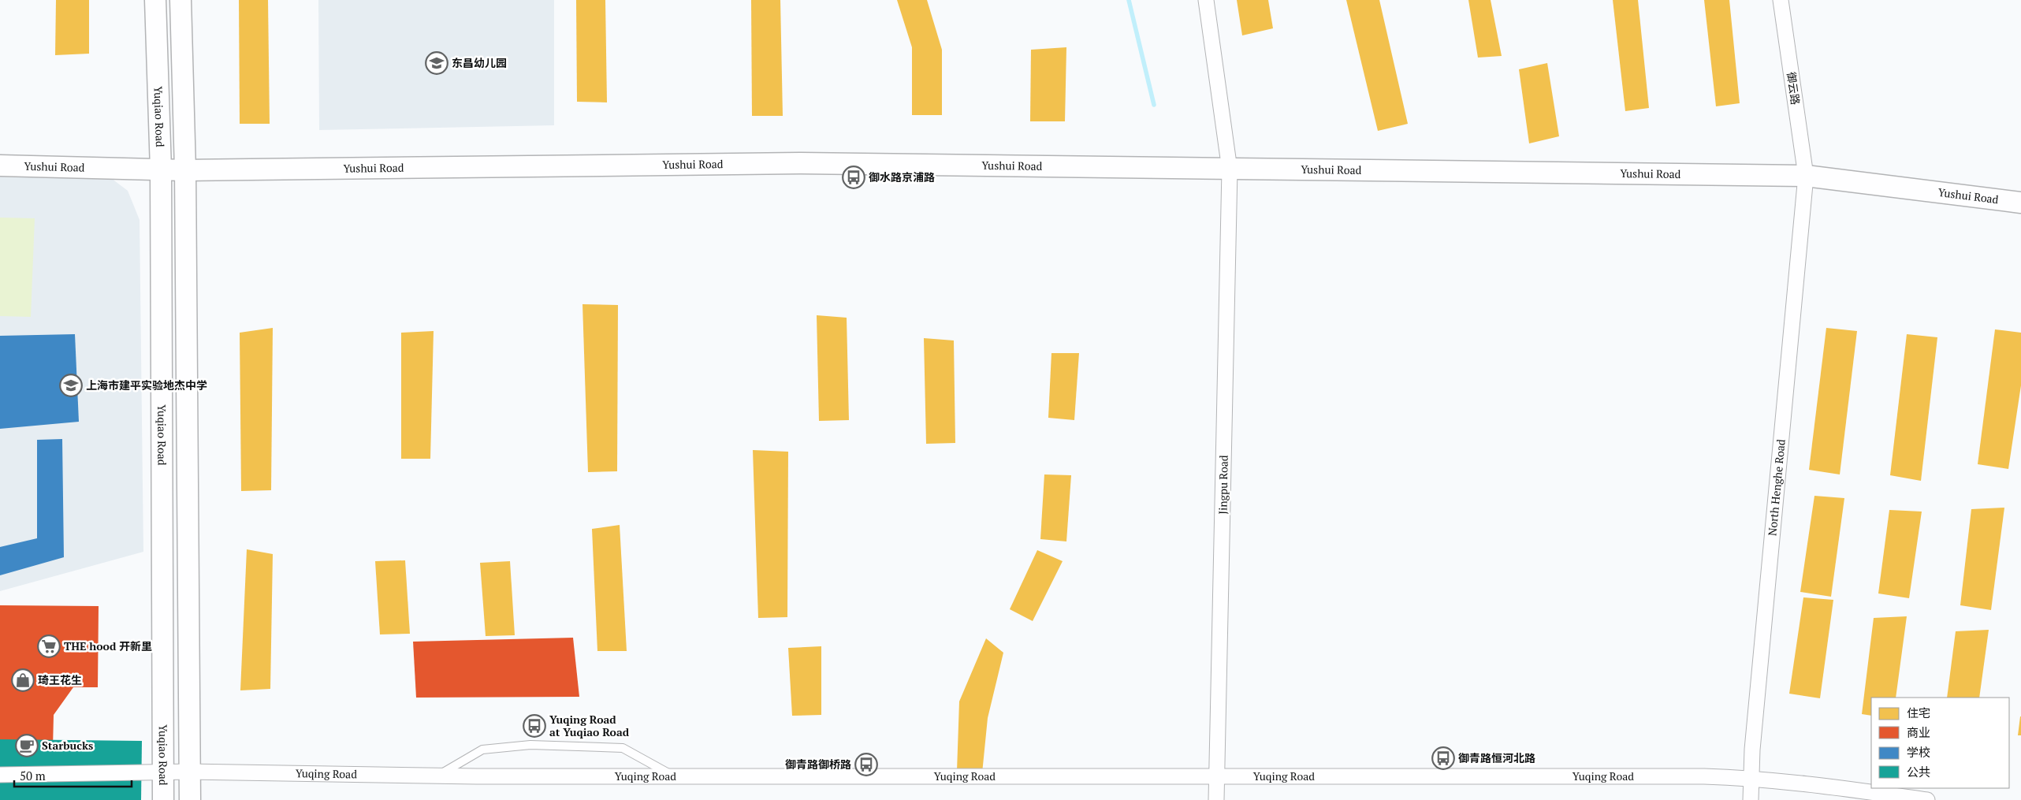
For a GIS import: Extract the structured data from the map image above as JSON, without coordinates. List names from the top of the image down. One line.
{"streets":{"street":["御云路","Yuqiao Road","Yushui Road","Jingpu Road","North Henghe Road","Yuqing Road"]},"crossings":[["御云路","Yushui Road"],["御云路","North Henghe Road"],["Yuqiao Road","Yushui Road"],["Yuqiao Road","Yuqing Road"],["Yushui Road","Jingpu Road"],["Yushui Road","North Henghe Road"],["Jingpu Road","Yuqing Road"],["North Henghe Road","Yuqing Road"]],"places":{"school or university":["东昌幼儿园","上海市建平实验地杰中学"],"bus stop":["御水路京浦路","Yuqing Road at Yuqiao Road","御青路恒河北路","御青路御桥路"],"supermarket":["THE hood 开新里"],"shop":["琦王花生"],"cafe":["Starbucks"]},"legend":["住宅","商业","学校","公共"],"scale_bar":"50 m"}
